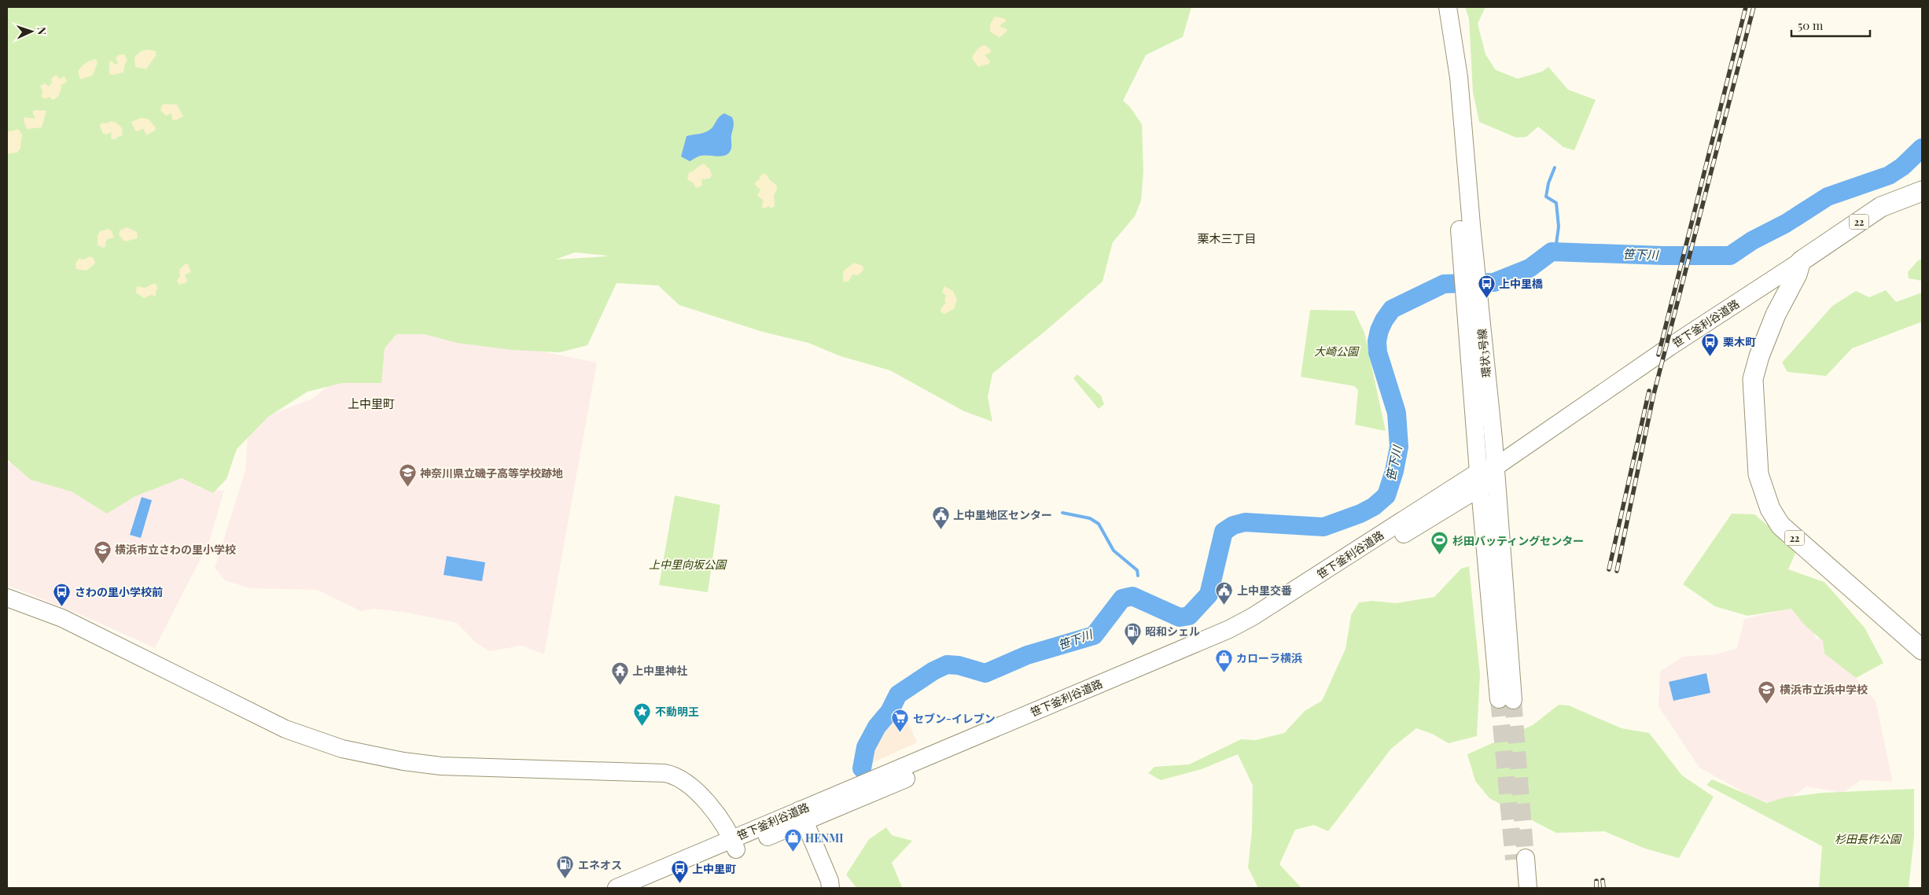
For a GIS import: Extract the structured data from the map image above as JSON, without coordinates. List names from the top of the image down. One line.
{"streets":{"main road":["22","笹下釜利谷道路"],"street":["環状3号線"]},"crossings":[["22","笹下釜利谷道路"],["笹下釜利谷道路","環状3号線"]],"districts":["栗木三丁目","上中里町"],"water":["笹下川"],"parks":["大崎公園","上中里向坂公園","杉田長作公園"],"places":{"bus stop":["上中里橋","栗木町","さわの里小学校前","上中里町"],"school or university":["神奈川県立磯子高等学校跡地","横浜市立さわの里小学校","横浜市立浜中学校"],"public building":["上中里地区センター","上中里交番"],"sports":["杉田バッティングセンター"],"fuel station":["昭和シェル","エネオス"],"shop":["カローラ横浜","HENMI"],"temple":["上中里神社"],"place":["不動明王"],"supermarket":["セブン-イレブン"]},"scale_bar":"50 m","north":"right"}
